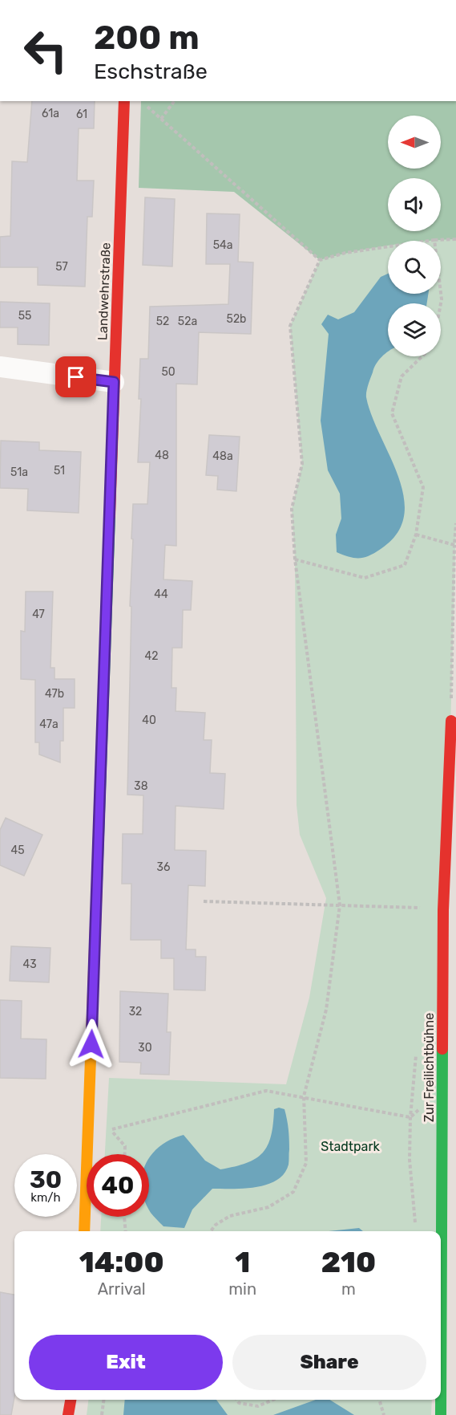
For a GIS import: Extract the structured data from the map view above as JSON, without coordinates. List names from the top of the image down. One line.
{"streets":{"street":["Landwehrstraße","Zur Freilichtbühne"]},"parks":["Stadtpark"],"house_numbers":["61a","61","54a","57","55","52b","52","52a","50","48","48a","51","51a","44","47","42","47b","40","47a","38","45","36","43","32","30"],"north":"left","page":{"turn":["200 m","Eschstraße"],"speed":"30 km/h","limit":"40","eta":["14:00","Arrival","1","min","210","m"],"buttons":["Exit","Share"]}}
